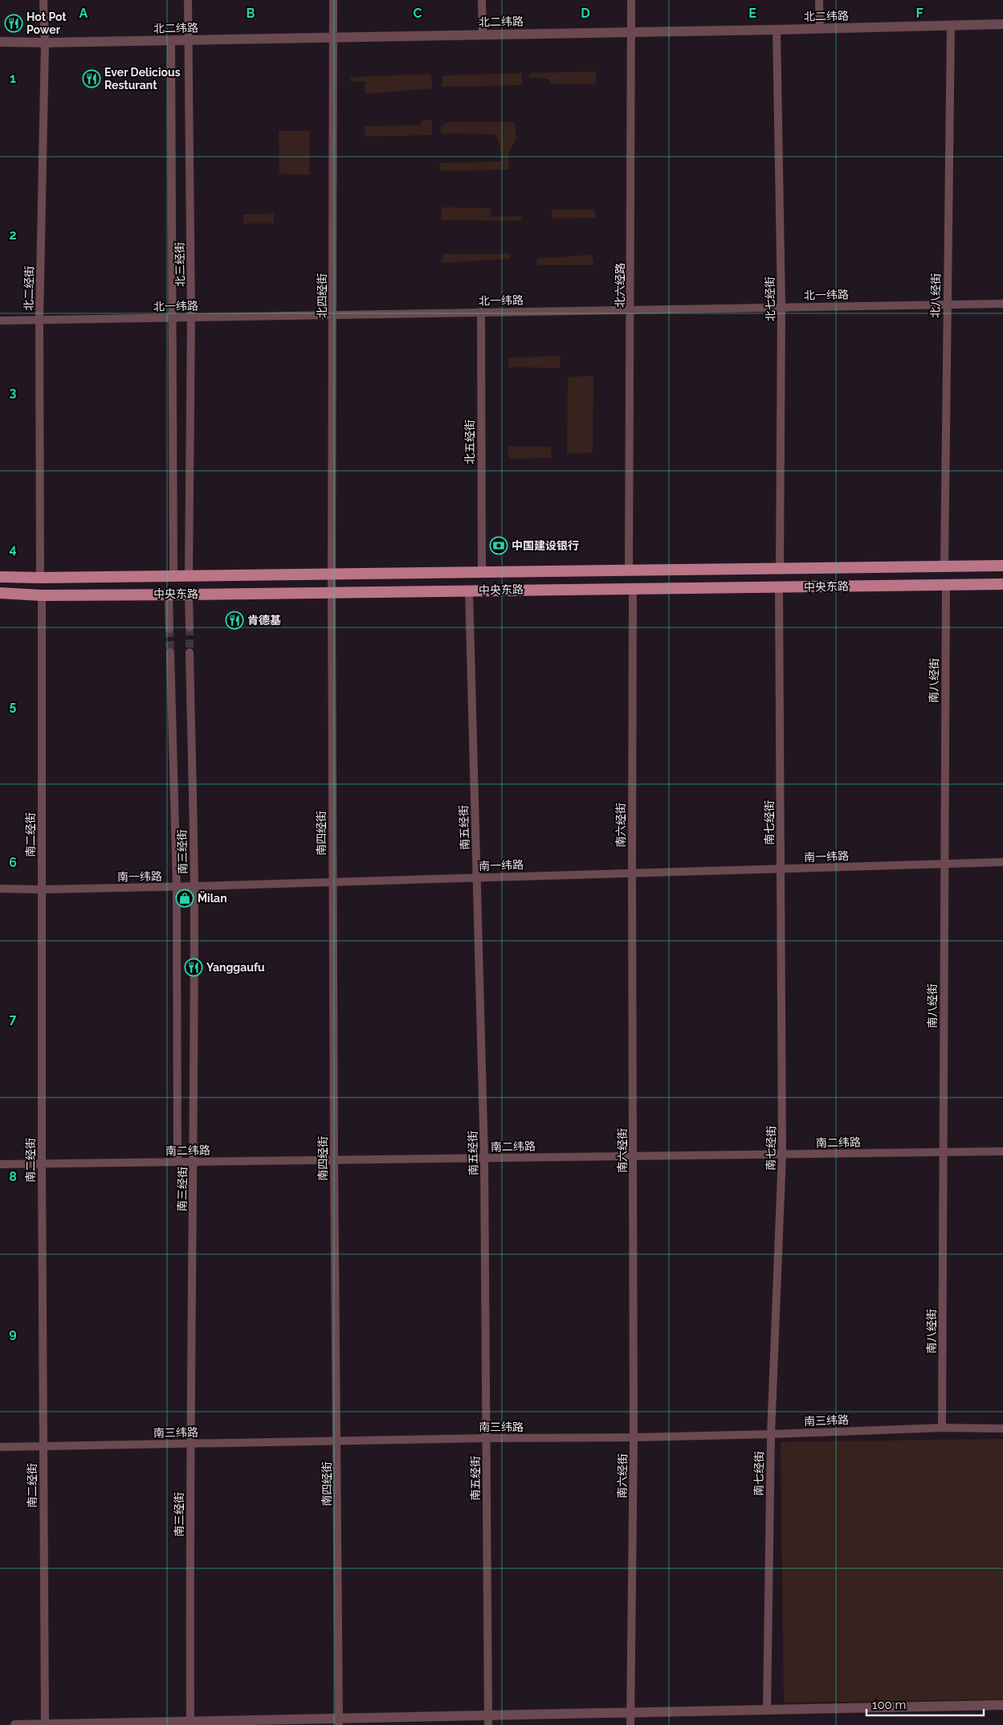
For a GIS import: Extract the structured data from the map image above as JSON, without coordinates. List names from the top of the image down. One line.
{"streets":{"main road":["中央东路"],"street":["北二纬路","北三经街","北六经路","北二经街","北一纬路","北四经街","北八经街","北七经街","北五经街","南八经街","南七经街","南六经街","南五经街","南四经街","南二经街","南三经街","南一纬路","南二纬路","南三纬路"]},"crossings":[["北二纬路","北三经街"],["北二纬路","北六经路"],["北二纬路","北二经街"],["北二纬路","北四经街"],["北二纬路","北八经街"],["北二纬路","北七经街"],["北三经街","北一纬路"],["北三经街","中央东路"],["北六经路","北一纬路"],["北六经路","中央东路"],["北二经街","北一纬路"],["北二经街","中央东路"],["北一纬路","北四经街"],["北一纬路","北八经街"],["北一纬路","北七经街"],["北一纬路","北五经街"],["北四经街","中央东路"],["北四经街","南四经街"],["北八经街","中央东路"],["北七经街","中央东路"],["北五经街","中央东路"],["中央东路","南八经街"],["中央东路","南七经街"],["中央东路","南六经街"],["中央东路","南五经街"],["中央东路","南四经街"],["中央东路","南二经街"],["南八经街","南一纬路"],["南八经街","南二纬路"],["南八经街","南三纬路"],["南七经街","南一纬路"],["南七经街","南二纬路"],["南七经街","南三纬路"],["南六经街","南一纬路"],["南六经街","南二纬路"],["南六经街","南三纬路"],["南五经街","南一纬路"],["南五经街","南二纬路"],["南五经街","南三纬路"],["南四经街","南一纬路"],["南四经街","南二纬路"],["南四经街","南三纬路"],["南二经街","南一纬路"],["南二经街","南二纬路"],["南二经街","南三纬路"],["南三经街","南一纬路"],["南三经街","南二纬路"],["南三经街","南三纬路"]],"places":{"restaurant":["Hot Pot Power","Ever Delicious Resturant","肯德基","Yanggaufu"],"bank":["中国建设银行"],"shop":["M̈ilan"]},"scale_bar":"100 m","grid":{"columns":["A","B","C","D","E","F"],"rows":["1","2","3","4","5","6","7","8","9"]}}
